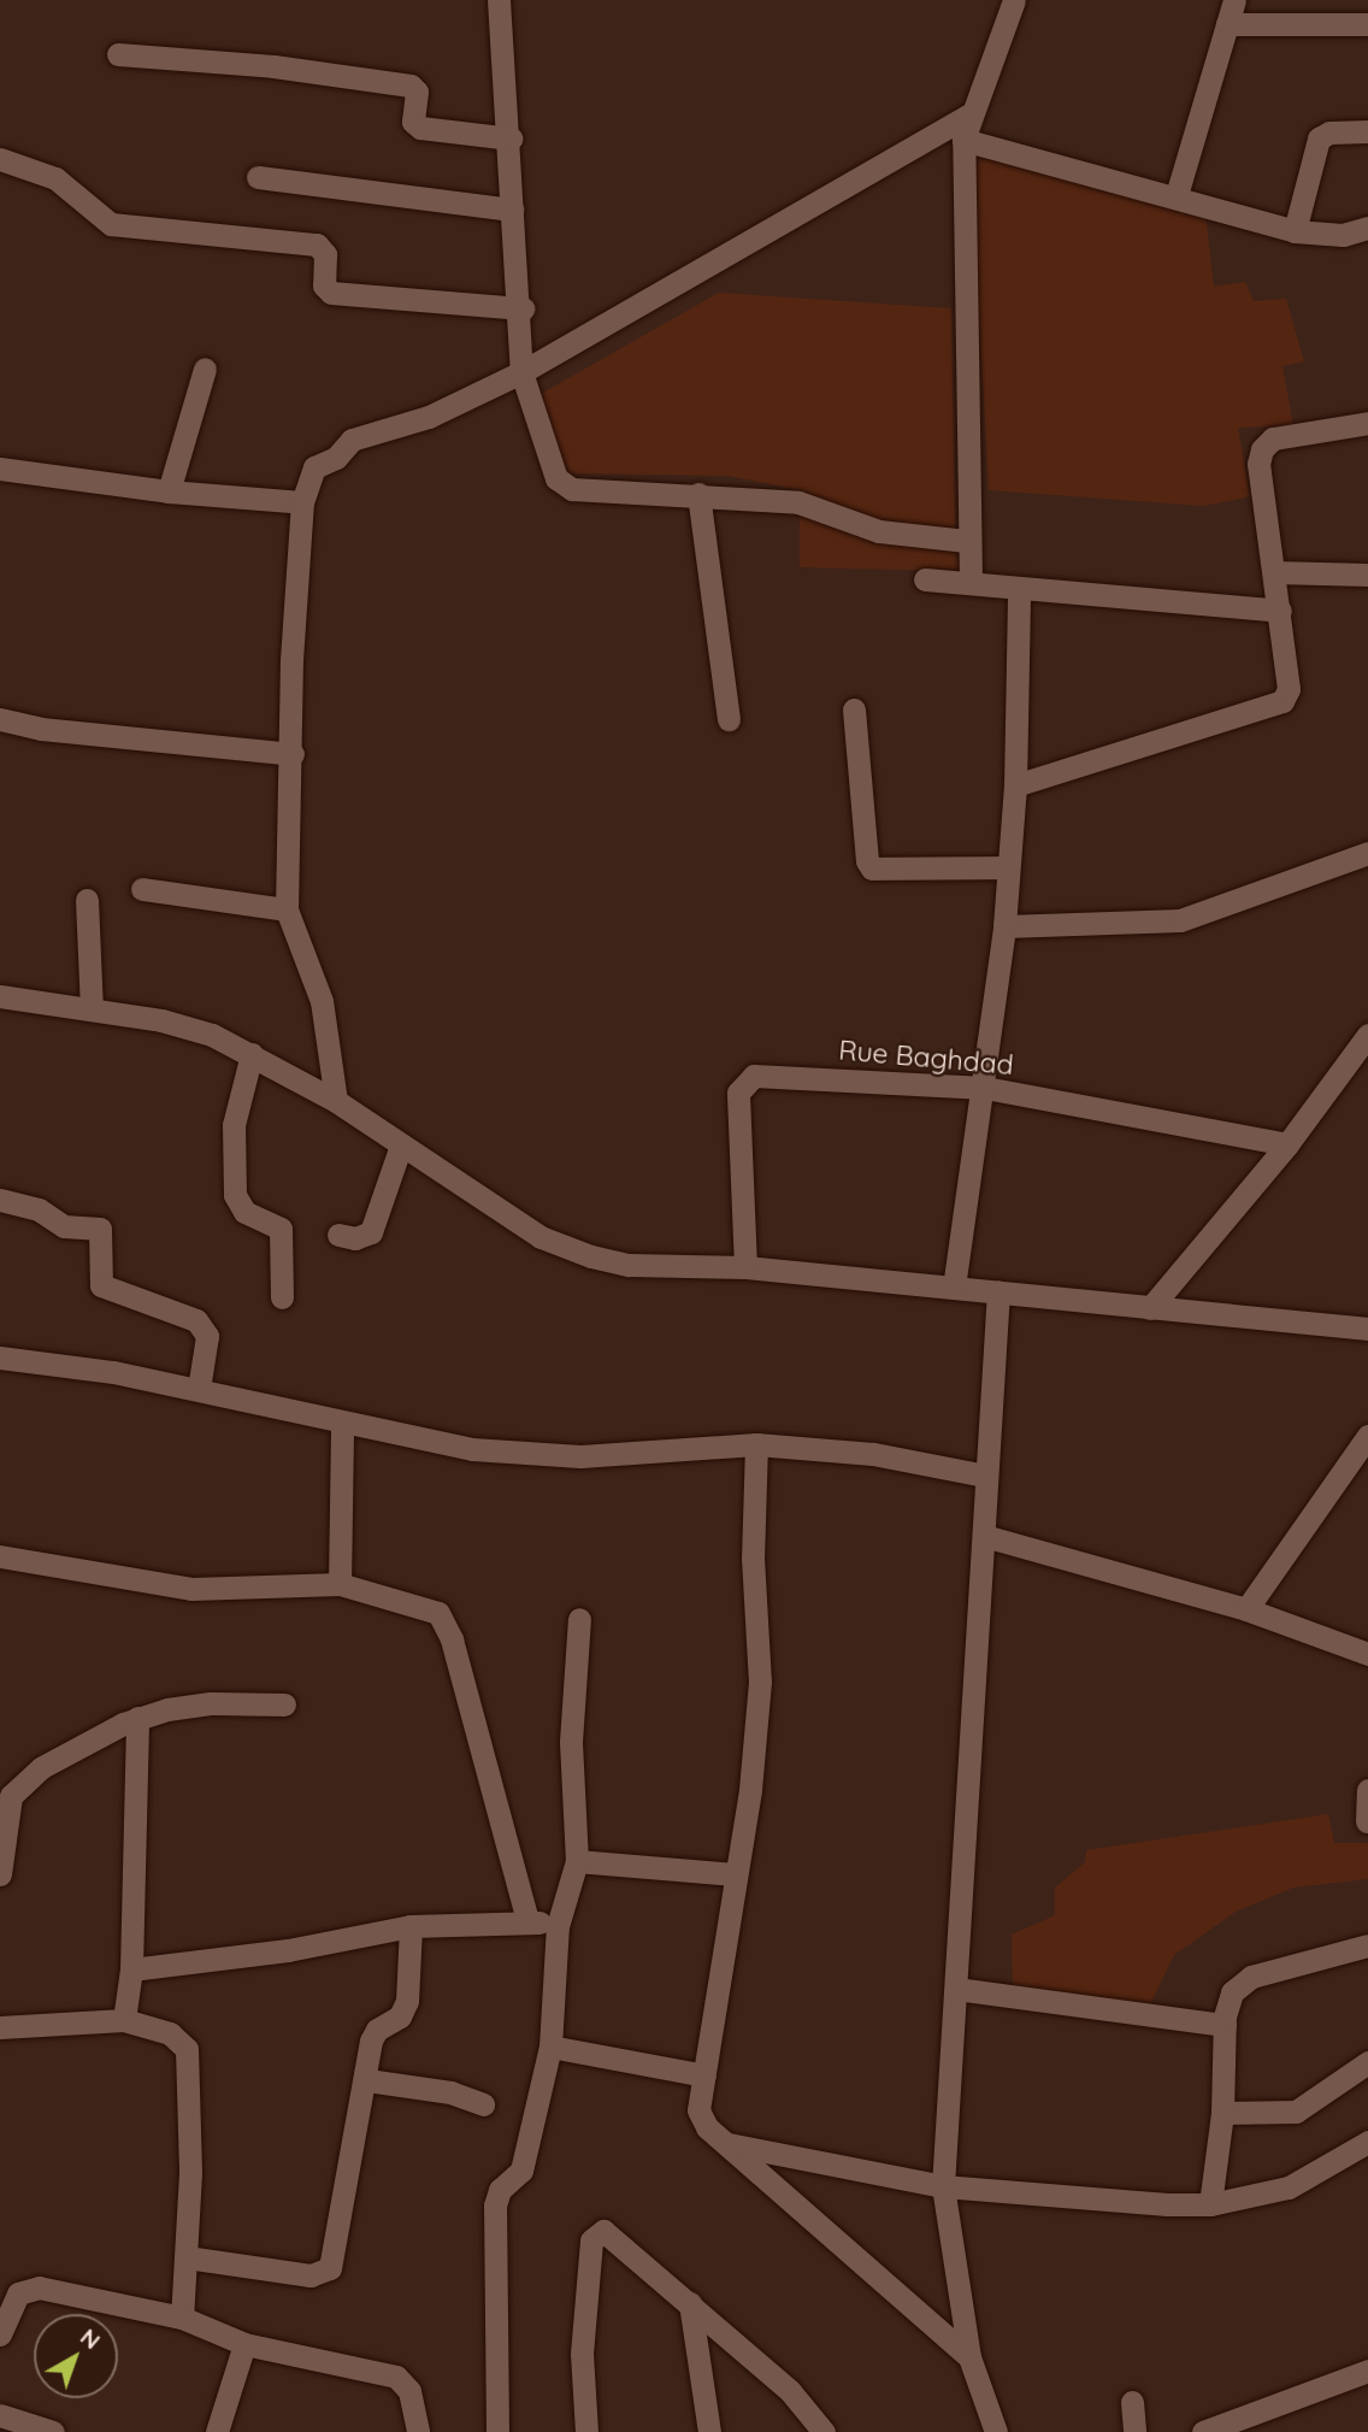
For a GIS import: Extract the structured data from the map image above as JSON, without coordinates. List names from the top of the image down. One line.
{"streets":{"street":["Rue Baghdad"]},"north":"top right"}
